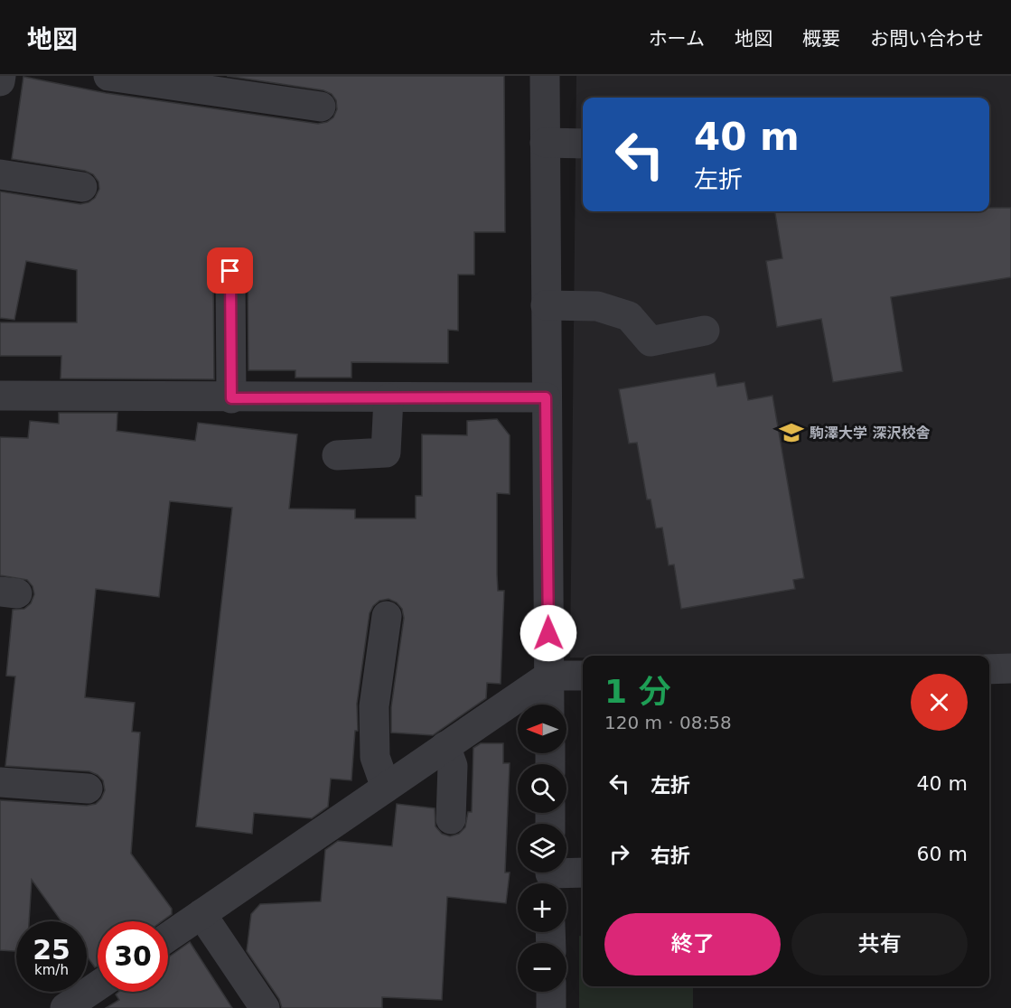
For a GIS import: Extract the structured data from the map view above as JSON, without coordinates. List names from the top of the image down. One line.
{"places":{"school or university":["駒澤大学 深沢校舎"]},"north":"left","page":{"header":"地図","nav":["ホーム","地図","概要","お問い合わせ"],"turn":["40 m","左折"],"heading":["1 分","120 m · 08:58"],"map_buttons":["+","−"],"list":[{"name":"左折","value":"40 m"},{"name":"右折","value":"60 m"}],"buttons":["終了","共有"],"speed":"25 km/h","limit":"30"}}
